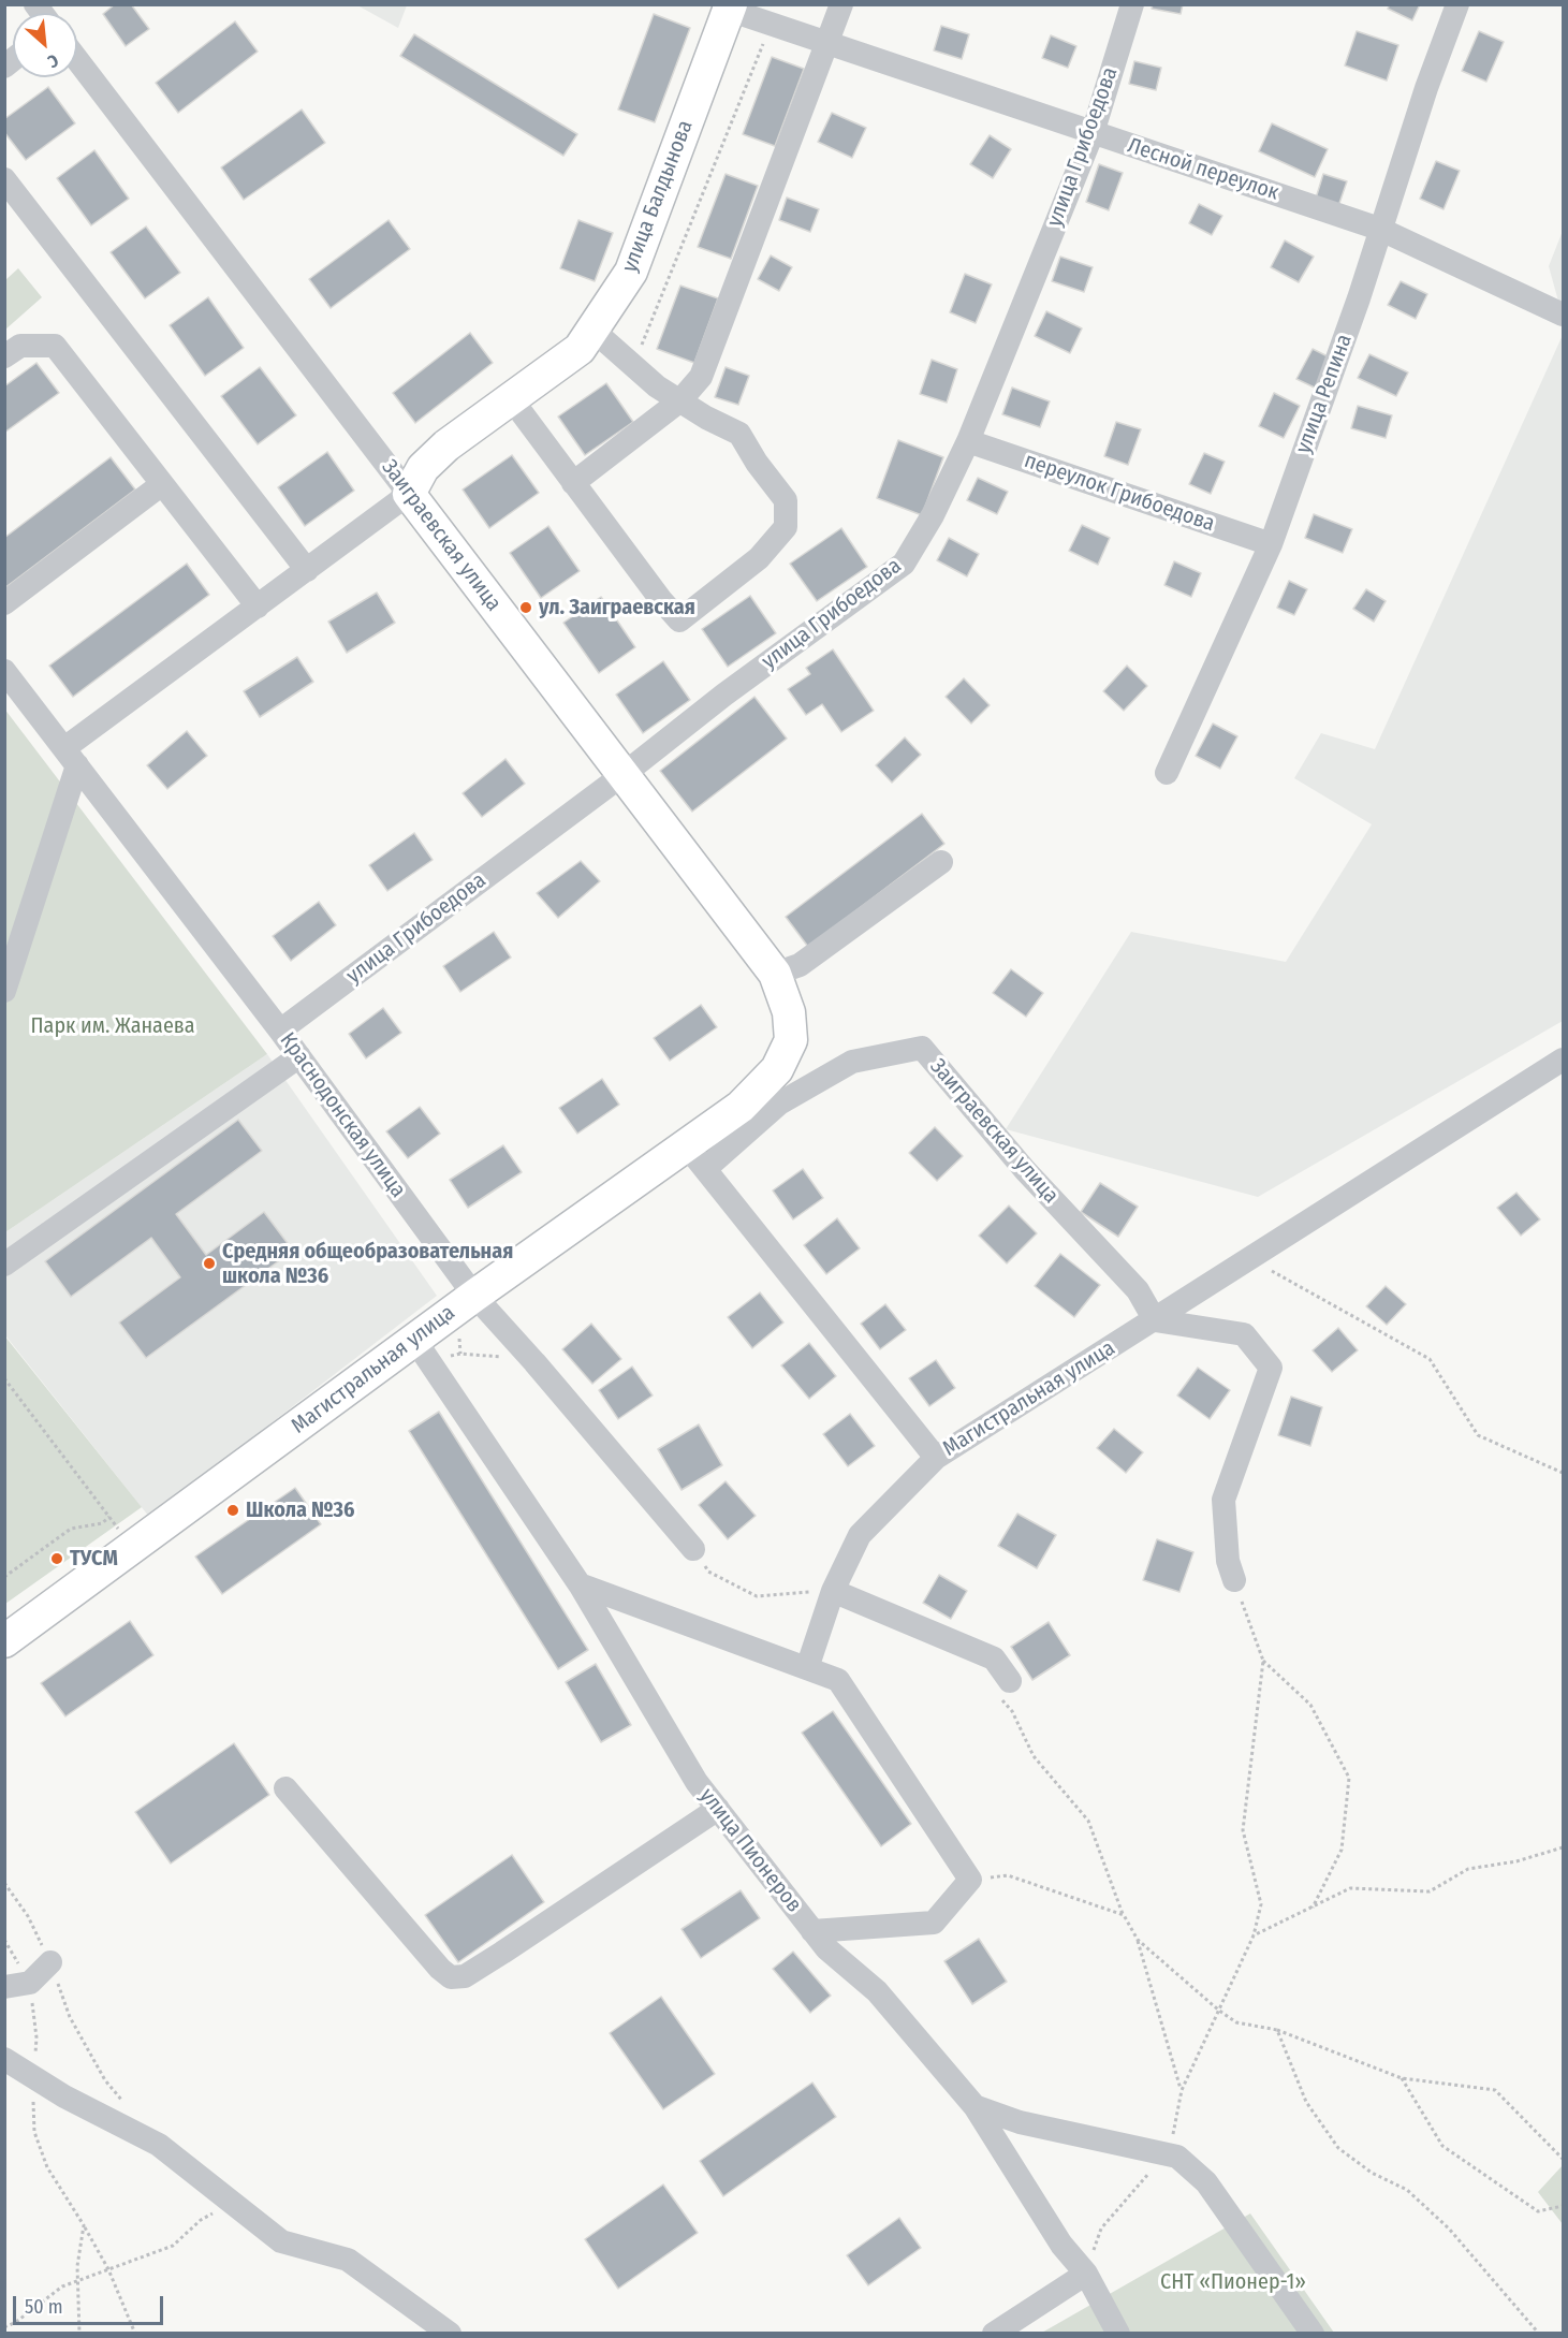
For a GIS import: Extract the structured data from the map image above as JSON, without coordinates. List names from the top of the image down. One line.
{"streets":{"main road":["улица Балдынова","Заиграевская улица","Магистральная улица"],"street":["улица Грибоедова","Лесной переулок","улица Репина","переулок Грибоедова","Краснодонская улица","улица Пионеров"]},"crossings":[["улица Грибоедова","Лесной переулок"],["улица Грибоедова","переулок Грибоедова"],["улица Грибоедова","Заиграевская улица"],["улица Грибоедова","Краснодонская улица"],["Лесной переулок","улица Балдынова"],["Лесной переулок","улица Репина"],["улица Балдынова","Заиграевская улица"],["улица Репина","переулок Грибоедова"],["Заиграевская улица","Магистральная улица"],["Краснодонская улица","Магистральная улица"],["Магистральная улица","улица Пионеров"]],"parks":["Парк им. Жанаева","СНТ «Пионер-1»"],"places":["ул. Заиграевская","Средняя общеобразовательная школа №36","Школа №36","ТУСМ"],"scale_bar":"50 m","north":"bottom right"}
